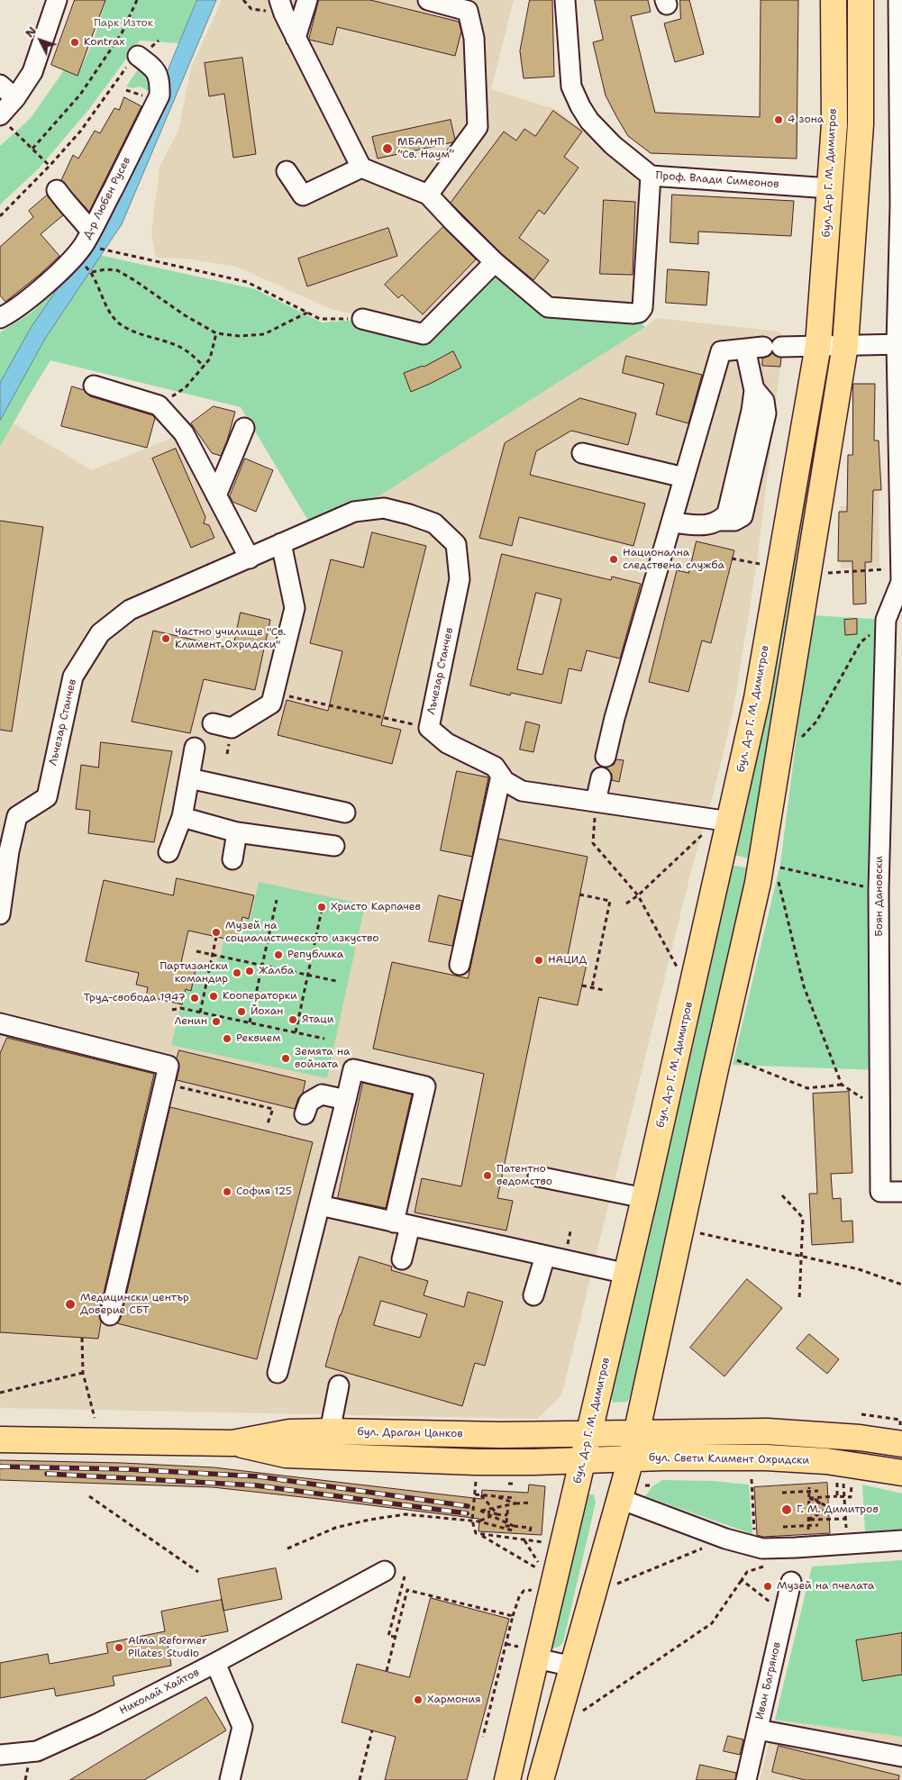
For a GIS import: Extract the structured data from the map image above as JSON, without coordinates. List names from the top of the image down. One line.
{"streets":{"main road":["бул. Д-р Г. М. Димитров","бул. Драган Цанков","бул. Свети Климент Охридски"],"street":["Проф. Влади Симеонов","Д-р Любен Русев","Лъчезар Станчев","Боян Дановски","Иван Багрянов","Николай Хайтов"]},"crossings":[["бул. Д-р Г. М. Димитров","Проф. Влади Симеонов"],["бул. Д-р Г. М. Димитров","Лъчезар Станчев"],["бул. Д-р Г. М. Димитров","бул. Драган Цанков"],["бул. Д-р Г. М. Димитров","бул. Свети Климент Охридски"],["бул. Драган Цанков","бул. Свети Климент Охридски"]],"parks":["Парк Изток"],"places":["Kontrax","4 зона","MБАЛНП “Св. Наум”","Национална следствена служба","Частно училище \"Св. Климент Охридски\"","Христо Карпачев","Музей на социалистическото изкуство","Република","НАЦИД","Жалба","Партизански командир","Кооператорки","Труд-свобода 1947","Йохан","Ятаци","Ленин","Реквием","Земята на войната","Патентно ведомство","София 125","Медицински център Доверие СБТ","Г. М. Димитров","Музей на пчелата","Alma Reformer Pilates Studio","Хармония"],"north":"top left"}
